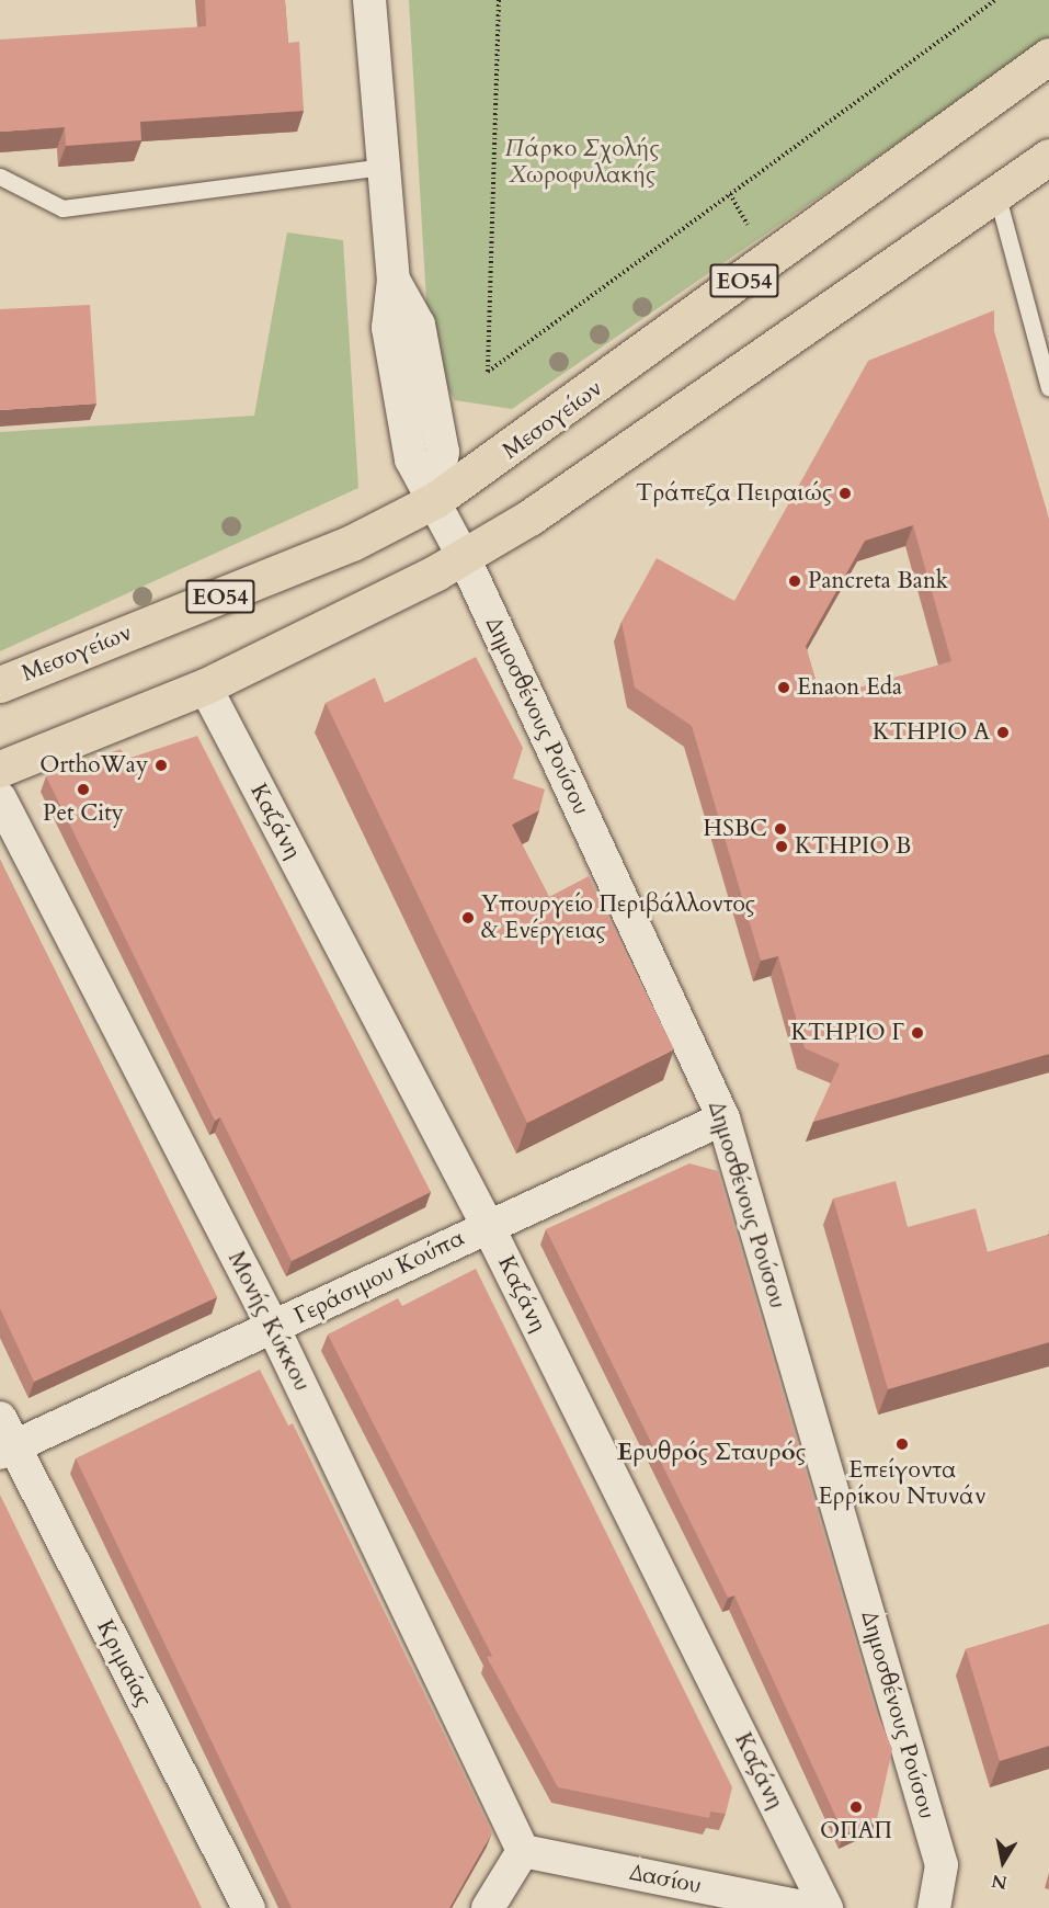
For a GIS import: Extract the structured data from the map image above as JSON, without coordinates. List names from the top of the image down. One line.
{"streets":{"main road":["ΕΟ54","Μεσογείων"],"street":["Δημοσθένους Ρούσου","Καζάνη","Γεράσιμου Κούπα","Μονής Κύκκου","Κριμαίας","Δασίου"]},"crossings":[["Μεσογείων","Δημοσθένους Ρούσου"],["Δημοσθένους Ρούσου","Γεράσιμου Κούπα"],["Καζάνη","Γεράσιμου Κούπα"],["Γεράσιμου Κούπα","Μονής Κύκκου"],["Γεράσιμου Κούπα","Κριμαίας"],["Μονής Κύκκου","Δασίου"]],"districts":["Ερυθρός Σταυρός"],"parks":["Πάρκο Σχολής Χωροφυλακής"],"places":["Τράπεζα Πειραιώς","Pancreta Bank","Enaon Eda","ΚΤΗΡΙΟ Α","OrthoWay","Pet City","HSBC","ΚΤΗΡΙΟ Β","Υπουργείο Περιβάλλοντος & Ενέργειας","ΚΤΗΡΙΟ Γ","Επείγοντα Ερρίκου Ντυνάν","ΟΠΑΠ"],"north":"bottom"}
